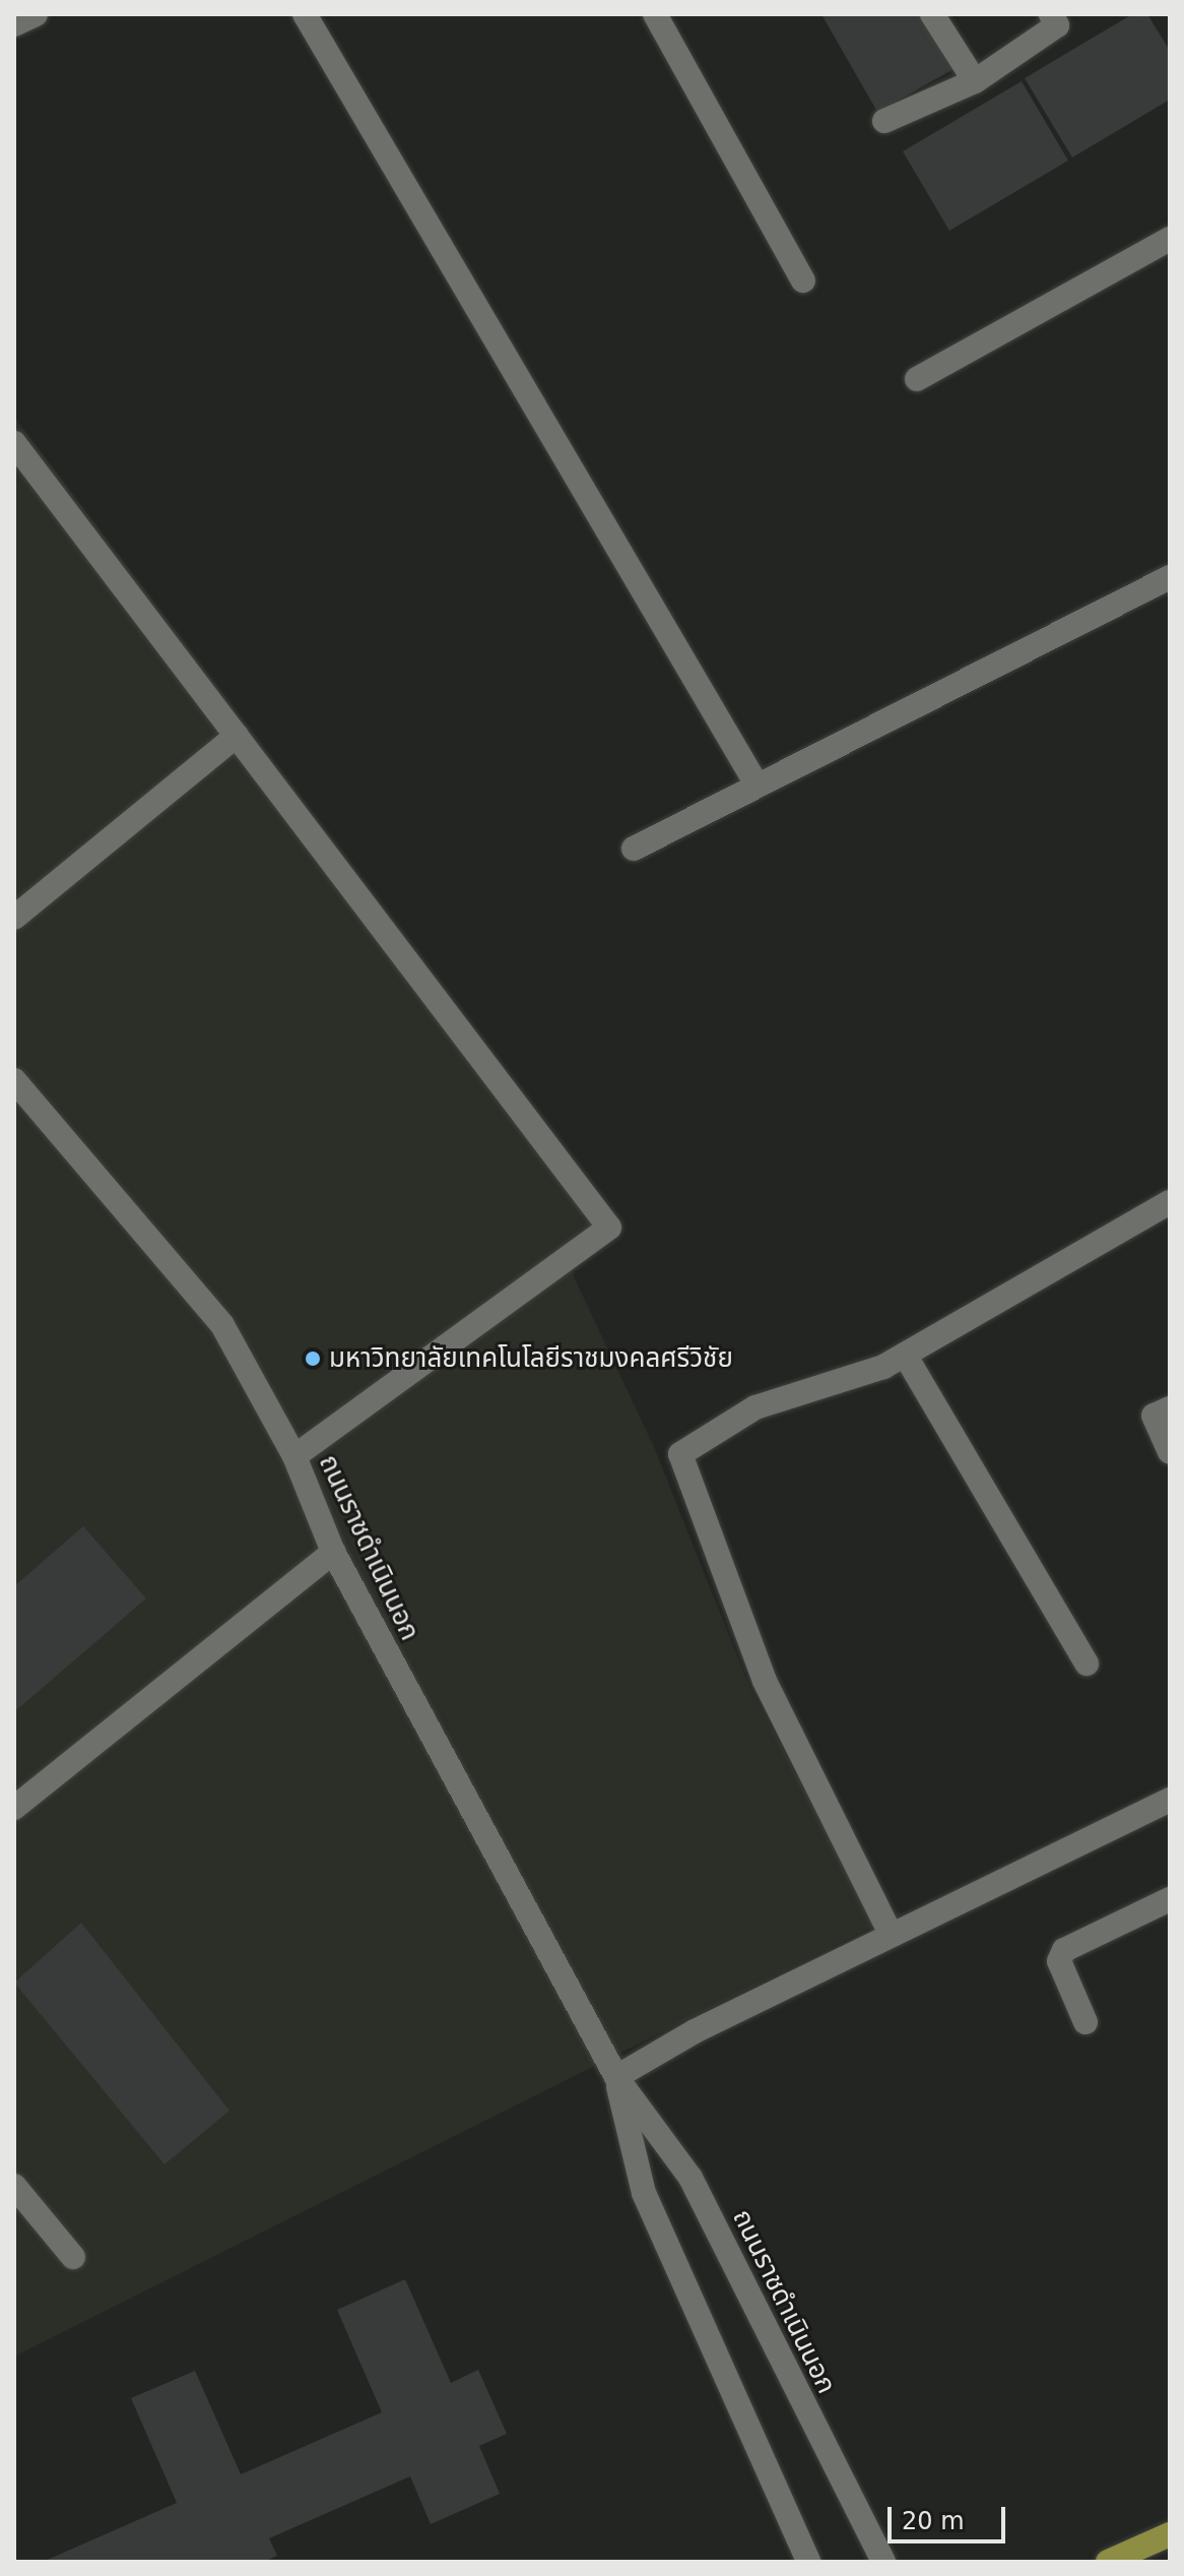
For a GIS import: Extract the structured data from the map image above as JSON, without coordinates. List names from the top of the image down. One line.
{"streets":{"street":["ถนนราชดำเนินนอก"]},"places":["มหาวิทยาลัยเทคโนโลยีราชมงคลศรีวิชัย"],"scale_bar":"20 m"}
